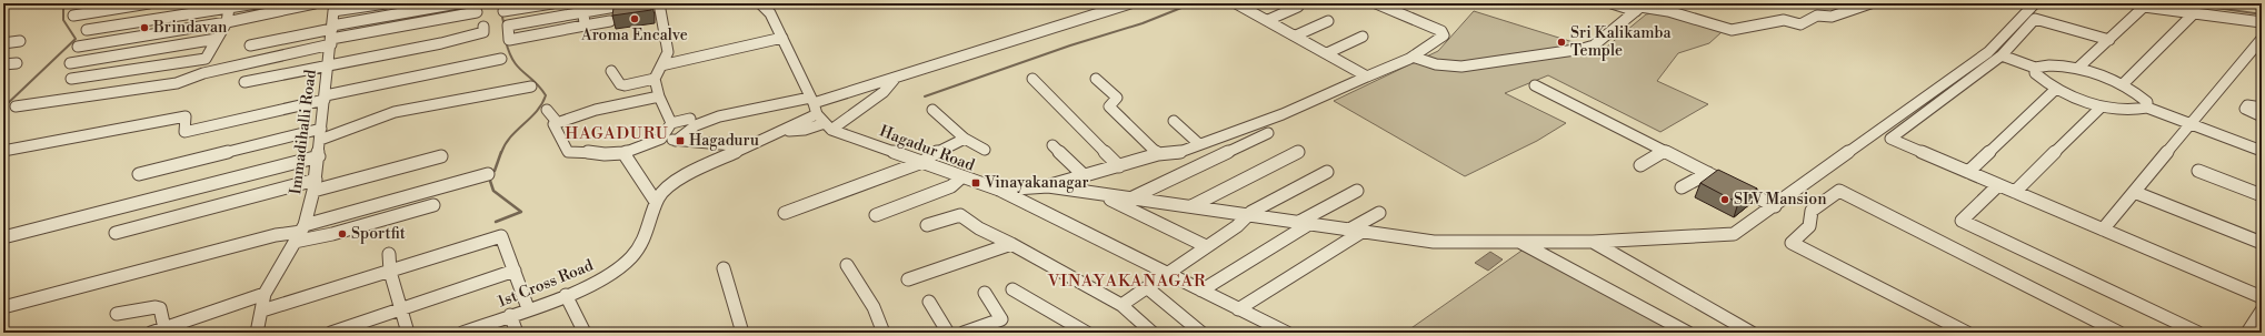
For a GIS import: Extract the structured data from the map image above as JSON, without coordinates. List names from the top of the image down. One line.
{"streets":{"street":["Immadihalli Road","Hagadur Road","1st Cross Road"]},"crossings":[["Hagadur Road","1st Cross Road"]],"districts":["HAGADURU","VINAYAKANAGAR"],"places":{"other":["Aroma Encalve","Brindavan","Sri Kalikamba Temple","SLV Mansion","Sportfit"],"transit":["Hagaduru","Vinayakanagar"]}}
